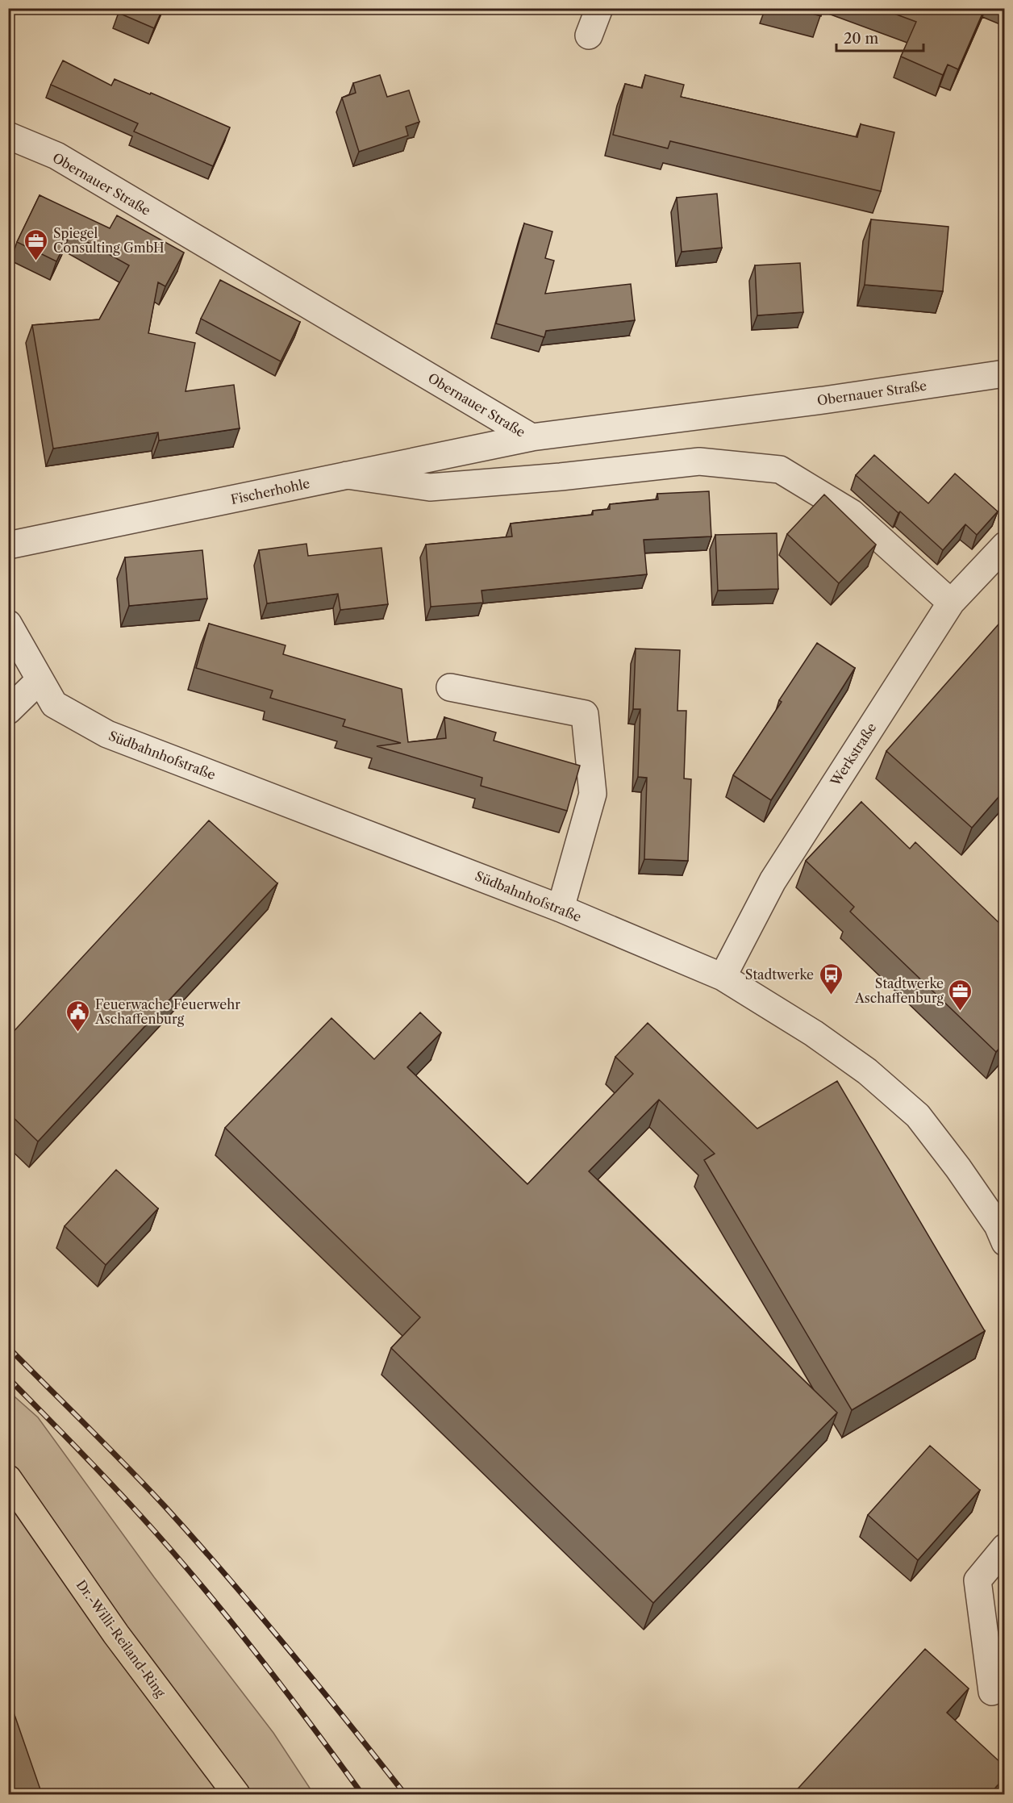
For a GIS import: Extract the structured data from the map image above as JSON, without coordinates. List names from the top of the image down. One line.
{"streets":{"highway":["Dr.-Willi-Reiland-Ring"],"street":["Obernauer Straße","Fischerhohle","Werkstraße","Südbahnhofstraße"]},"crossings":[["Obernauer Straße","Fischerhohle"],["Werkstraße","Südbahnhofstraße"]],"places":{"office":["Spiegel Consulting GmbH","Stadtwerke Aschaffenburg"],"bus stop":["Stadtwerke"],"public building":["Feuerwache Feuerwehr Aschaffenburg"]},"scale_bar":"20 m"}
